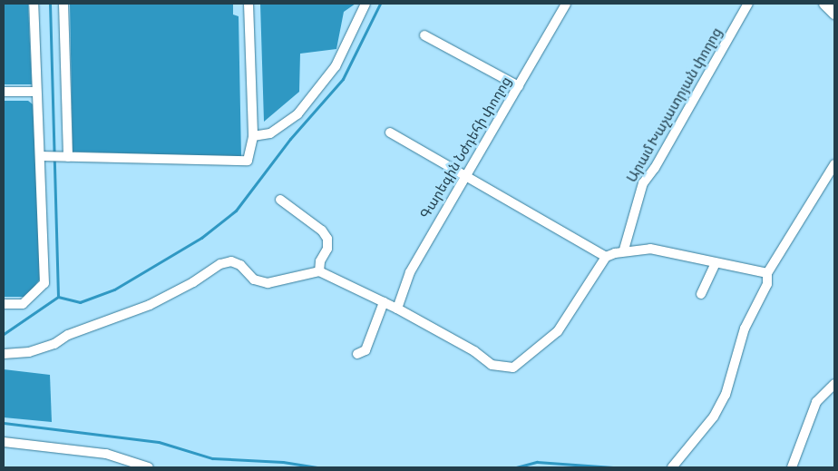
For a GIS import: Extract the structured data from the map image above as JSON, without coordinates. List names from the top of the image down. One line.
{"streets":{"street":["Արամ Խաչատրյան փողոց","Գարեգին Նժդեհի փողոց"]}}
